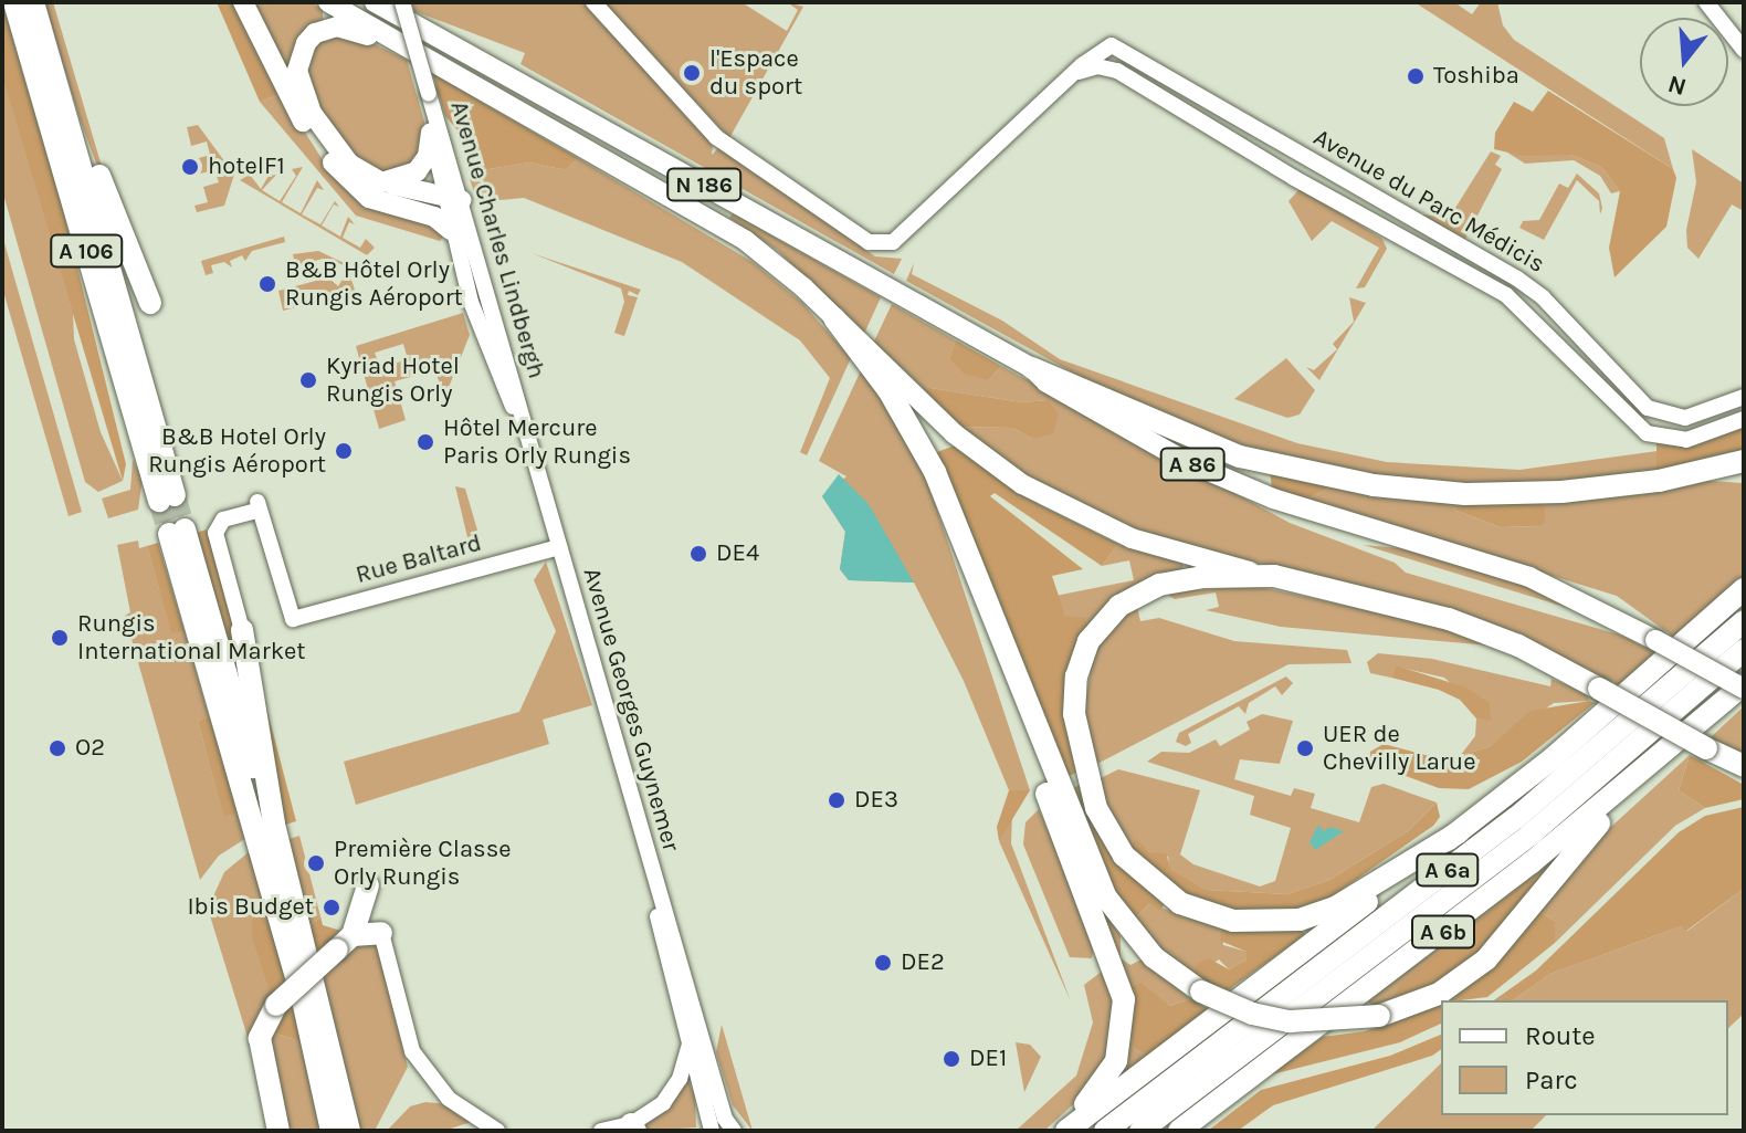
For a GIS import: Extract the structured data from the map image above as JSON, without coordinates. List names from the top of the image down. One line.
{"streets":{"highway":["N 186","A 106","A 86","A 6a","A 6b"],"street":["Avenue du Parc Médicis","Avenue Charles Lindbergh","Rue Baltard","Avenue Georges Guynemer"]},"crossings":[["N 186","A 86"],["Avenue Charles Lindbergh","Rue Baltard"],["Avenue Charles Lindbergh","Avenue Georges Guynemer"],["A 86","A 6b"],["Rue Baltard","Avenue Georges Guynemer"]],"places":["l'Espace du sport","Toshiba","hotelF1","B&B Hôtel Orly Rungis Aéroport","Kyriad Hotel Rungis Orly","Hôtel Mercure Paris Orly Rungis","B&B Hotel Orly Rungis Aéroport","DE4","Rungis International Market","O2","UER de Chevilly Larue","DE3","Première Classe Orly Rungis","Ibis Budget","DE2","DE1"],"legend":["Route","Parc"],"north":"bottom"}
